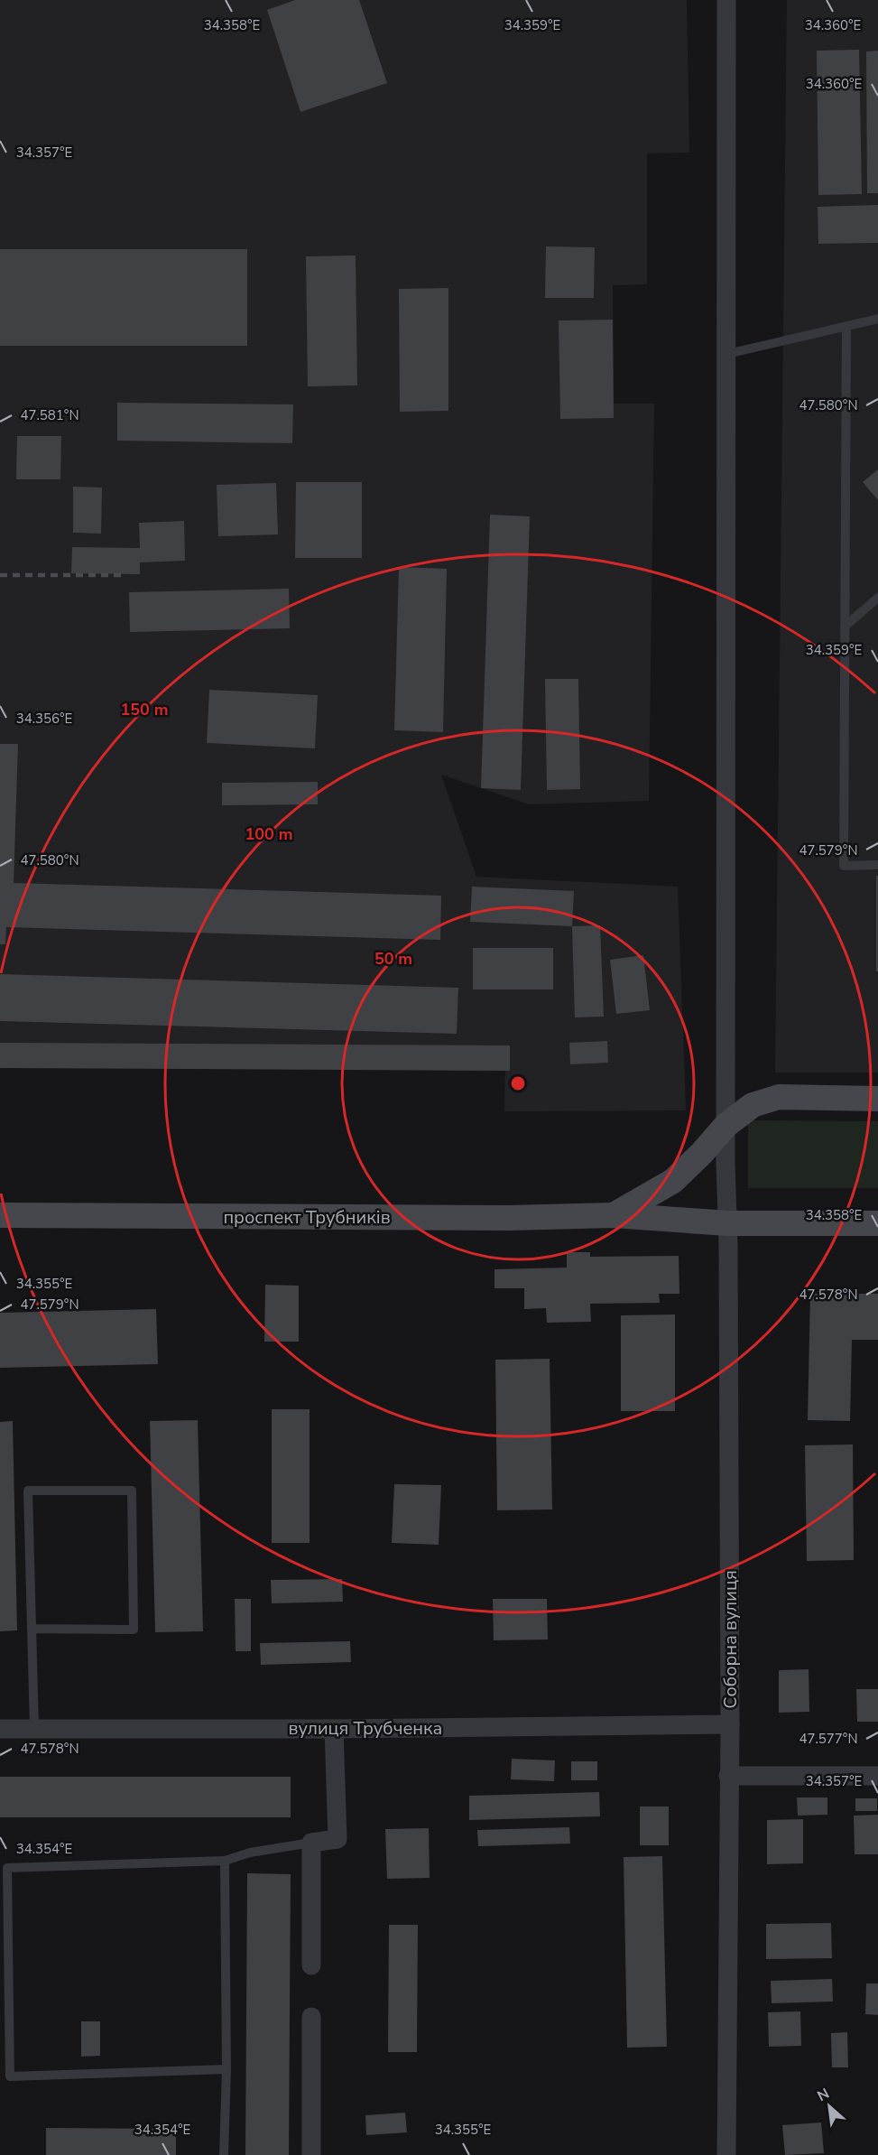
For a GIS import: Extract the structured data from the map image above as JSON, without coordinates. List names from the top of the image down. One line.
{"streets":{"main road":["проспект Трубників"],"street":["Соборна вулиця","вулиця Трубченка"]},"crossings":[["проспект Трубників","Соборна вулиця"],["Соборна вулиця","вулиця Трубченка"]],"north":"top left","coordinates":["34.358°E","34.359°E","34.360°E","34.357°E","47.580°N","47.581°N","34.356°E","47.579°N","34.355°E","47.578°N","47.577°N","34.354°E"],"rings":["150 m","100 m","50 m"]}
